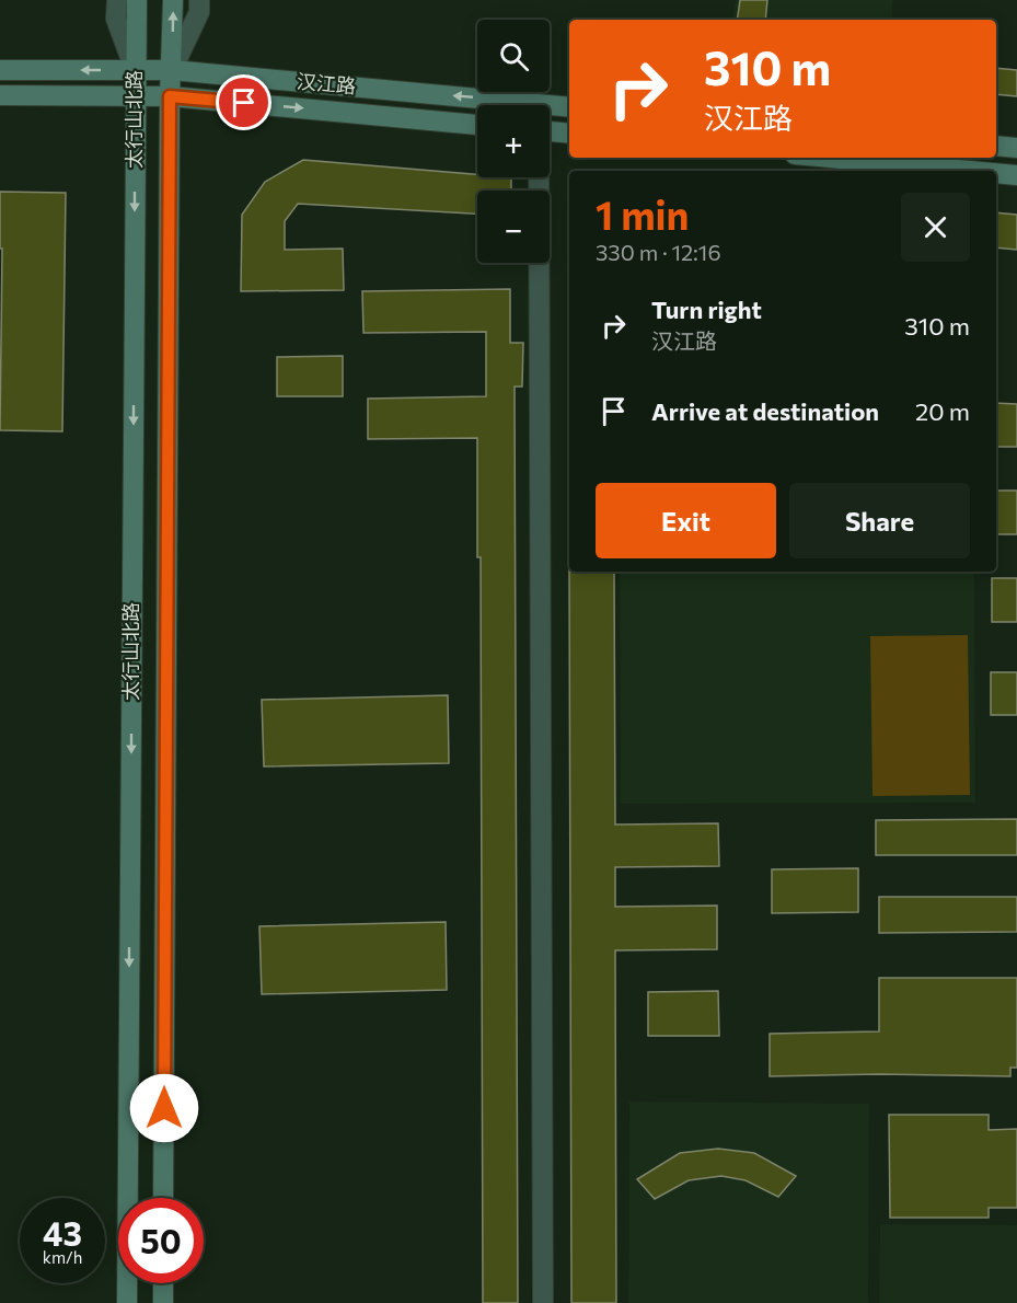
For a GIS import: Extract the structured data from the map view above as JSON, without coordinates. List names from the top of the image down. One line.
{"streets":{"main road":["汉江路","太行山北路"]},"crossings":[["汉江路","太行山北路"]],"page":{"map_buttons":["+","−"],"turn":["310 m","汉江路"],"heading":["1 min","330 m · 12:16"],"list":[{"name":"Turn right","note":"汉江路","value":"310 m"},{"name":"Arrive at destination","value":"20 m"}],"buttons":["Exit","Share"],"speed":"43 km/h","limit":"50"}}
